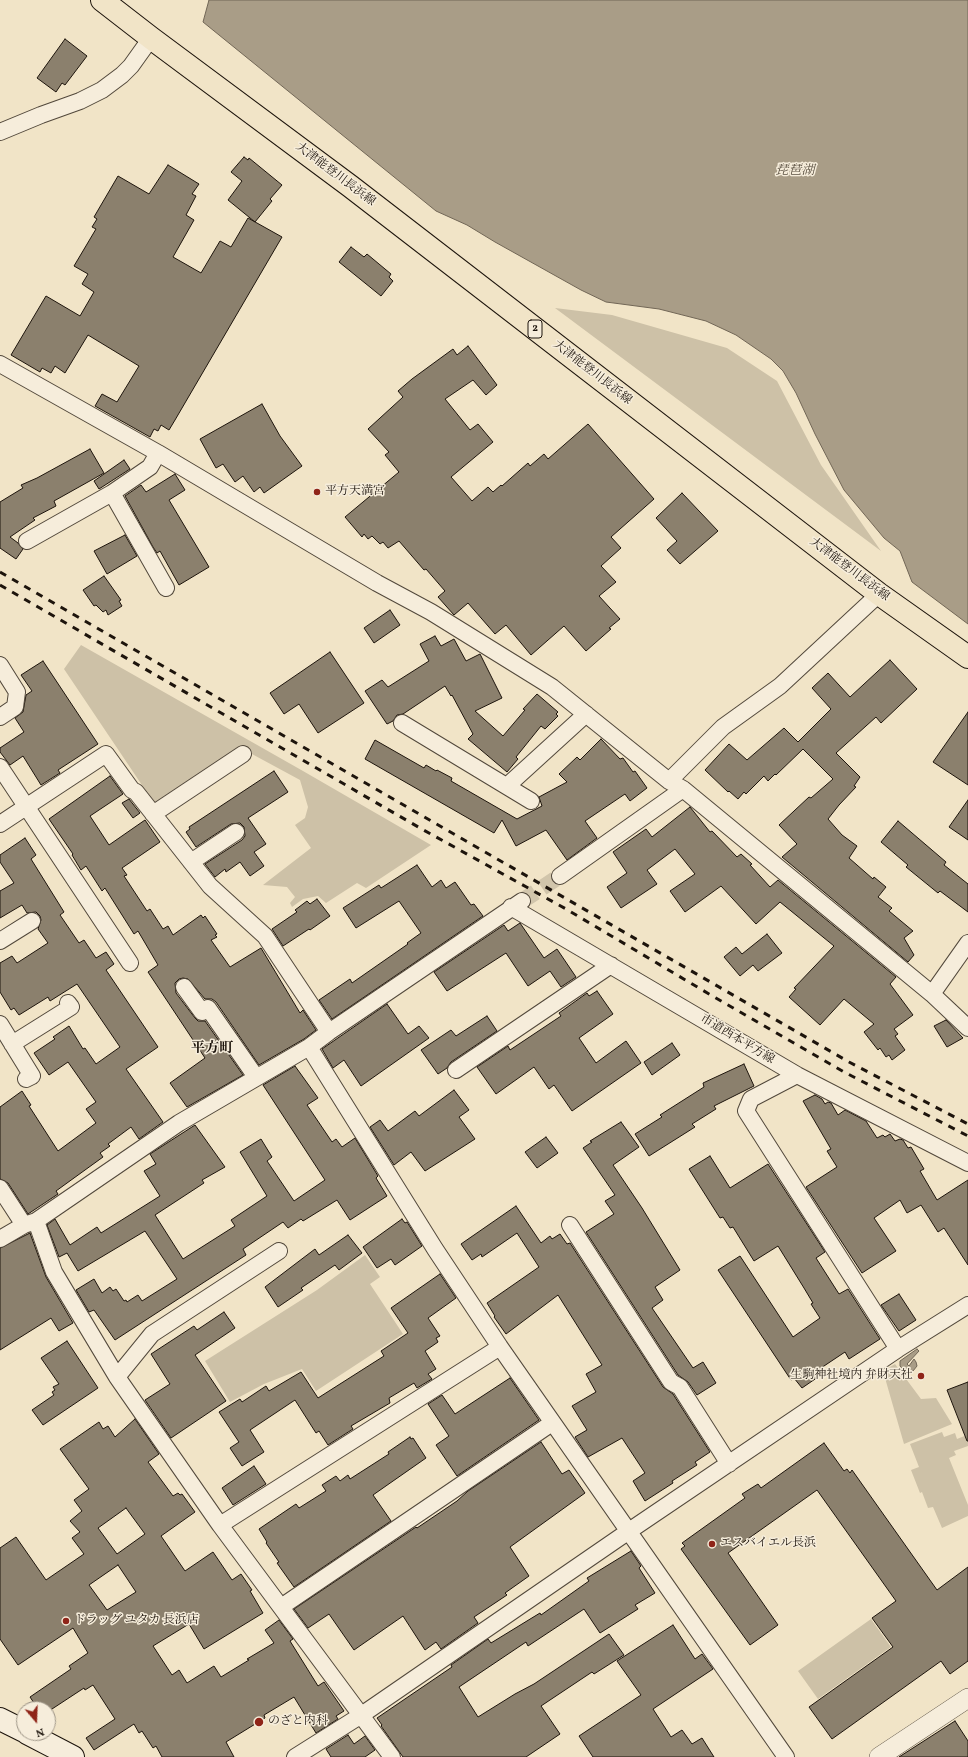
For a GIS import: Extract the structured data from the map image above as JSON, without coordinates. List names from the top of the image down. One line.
{"streets":{"main road":["大津能登川長浜線","2"],"street":["市道西本平方線"]},"districts":["平方町"],"water":["琵琶湖"],"places":["平方天満宮","生駒神社境内 弁財天社","エスバイエル長浜","ドラッグ ユタカ 長浜店","のざと内科"],"north":"bottom"}
